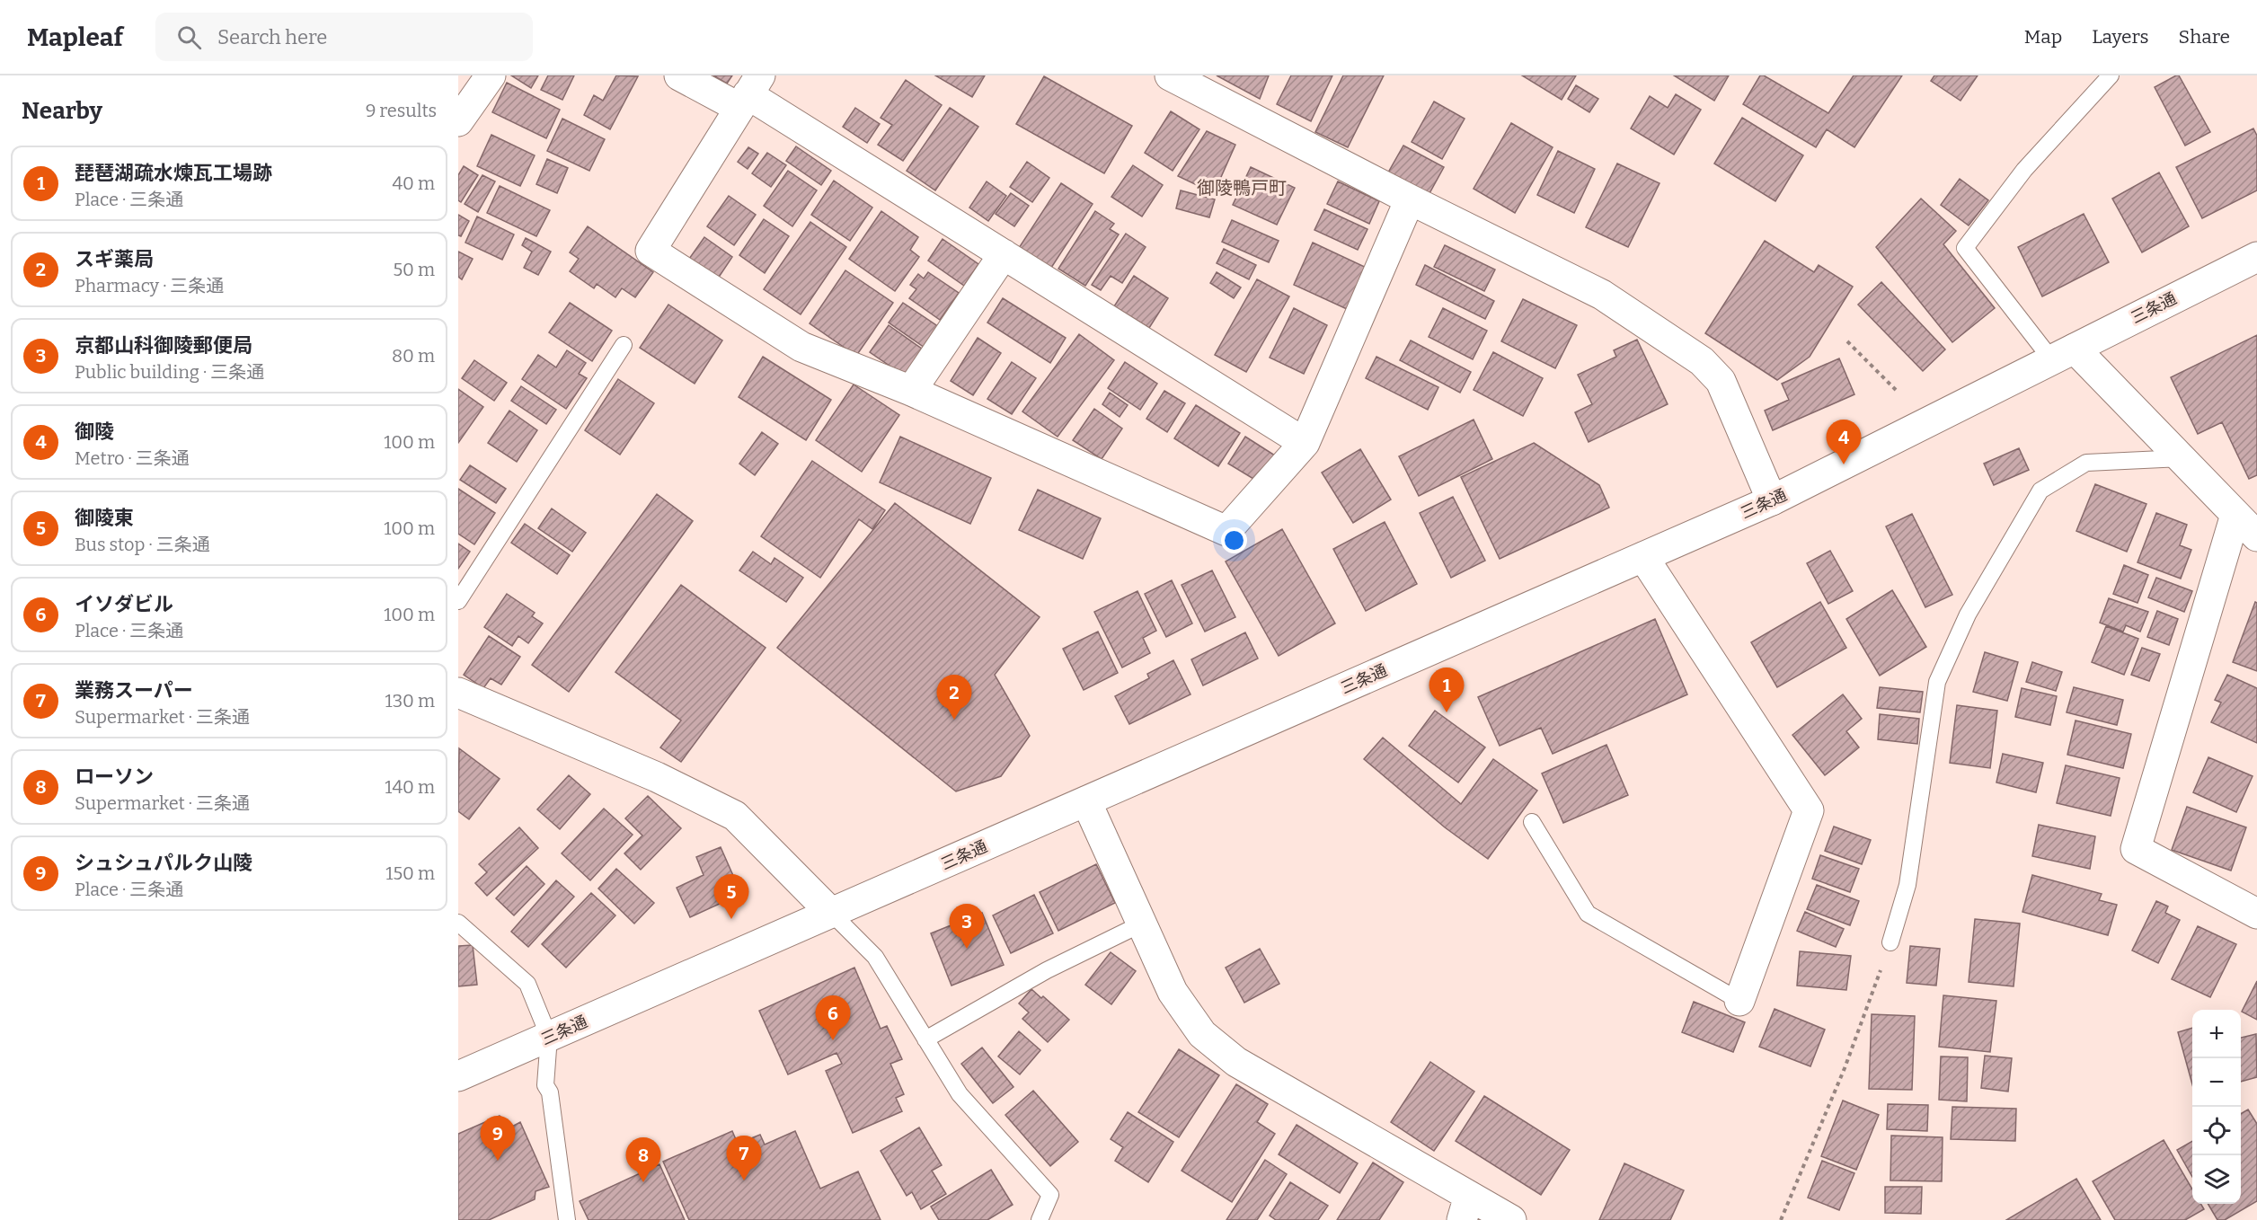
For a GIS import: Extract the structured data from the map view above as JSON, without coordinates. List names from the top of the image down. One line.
{"streets":{"street":["三条通"]},"districts":["御陵鴨戸町"],"page":{"header":"Mapleaf","search":"Search here","nav":["Map","Layers","Share"],"heading":["Nearby","9 results"],"list":[{"mark":"1","name":"琵琶湖疏水煉瓦工場跡","note":"Place · 三条通","value":"40 m"},{"mark":"2","name":"スギ薬局","note":"Pharmacy · 三条通","value":"50 m"},{"mark":"3","name":"京都山科御陵郵便局","note":"Public building · 三条通","value":"80 m"},{"mark":"4","name":"御陵","note":"Metro · 三条通","value":"100 m"},{"mark":"5","name":"御陵東","note":"Bus stop · 三条通","value":"100 m"},{"mark":"6","name":"イソダビル","note":"Place · 三条通","value":"100 m"},{"mark":"7","name":"業務スーパー","note":"Supermarket · 三条通","value":"130 m"},{"mark":"8","name":"ローソン","note":"Supermarket · 三条通","value":"140 m"},{"mark":"9","name":"シュシュパルク山陵","note":"Place · 三条通","value":"150 m"}],"pins":["4","1","2","5","3","6","9","7","8"],"map_buttons":["+","−"]}}
